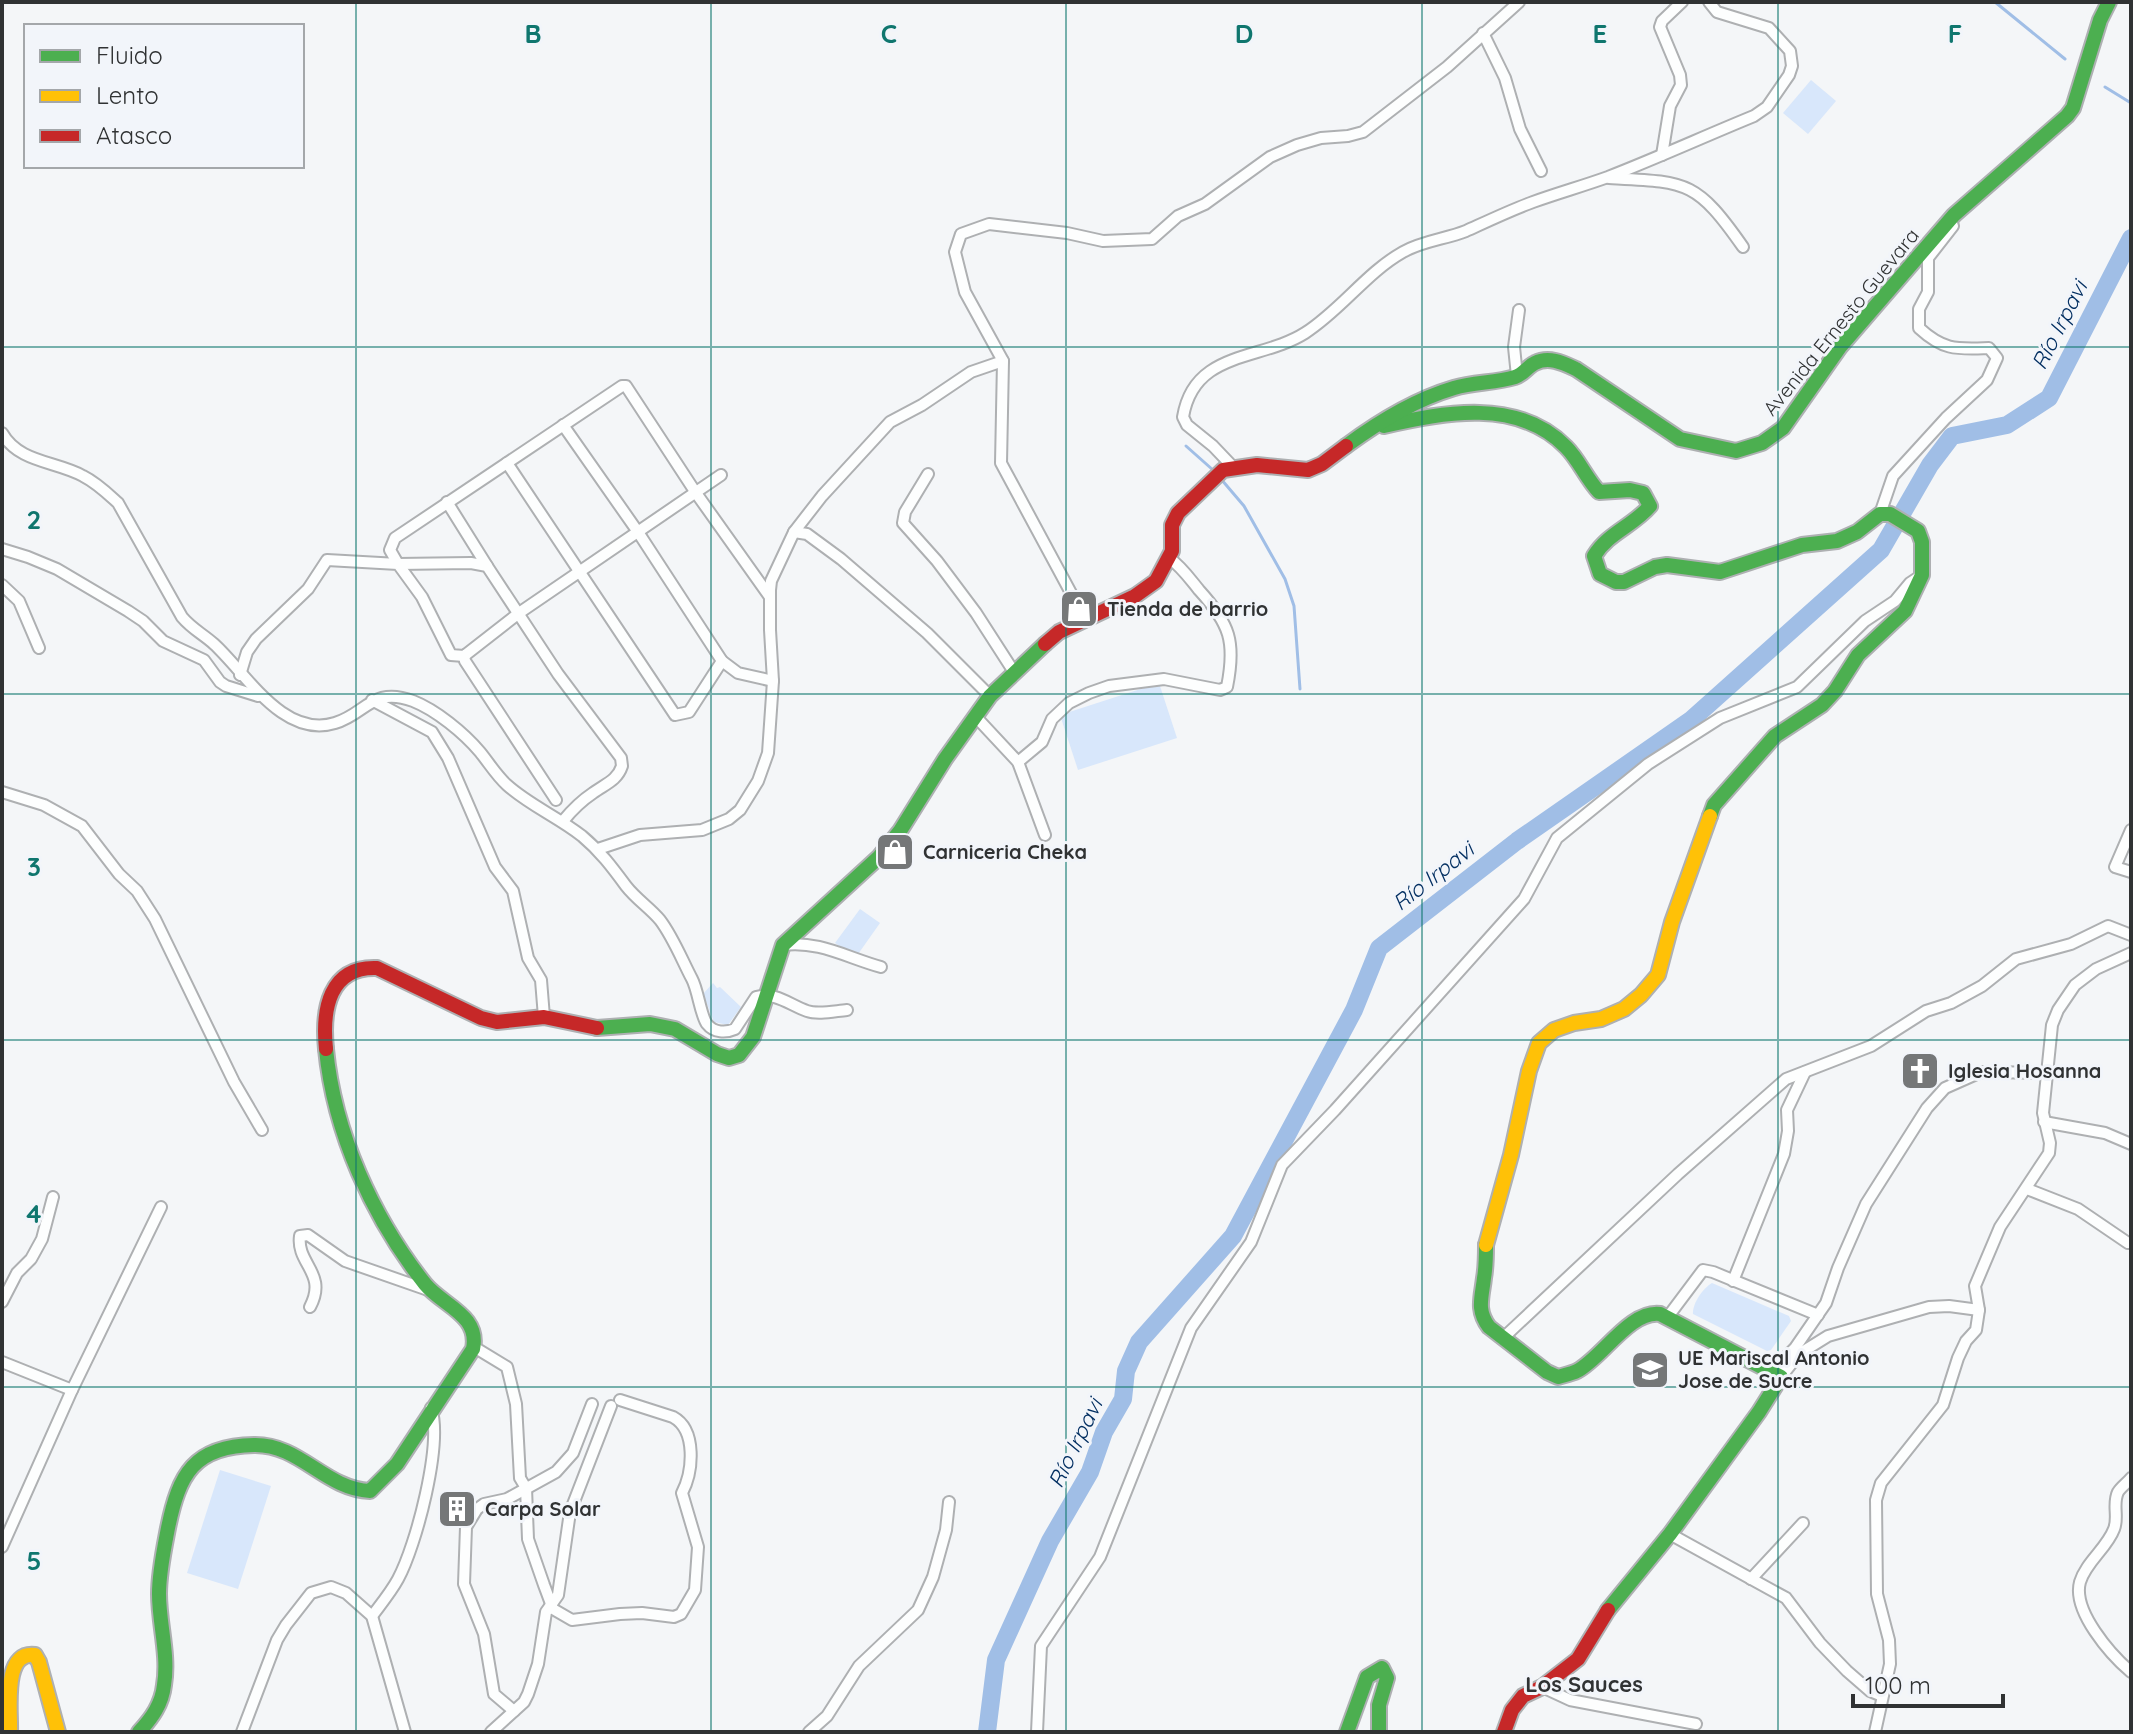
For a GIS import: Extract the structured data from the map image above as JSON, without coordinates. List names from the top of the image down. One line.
{"streets":{"main road":["Avenida Ernesto Guevara"]},"districts":["Los Sauces"],"water":["Río Irpavi"],"places":{"shop":["Tienda de barrio","Carniceria Cheka"],"church":["Iglesia Hosanna"],"school or university":["UE Mariscal Antonio Jose de Sucre"],"building":["Carpa Solar"]},"legend":["Fluido","Lento","Atasco"],"scale_bar":"100 m","grid":{"columns":["B","C","D","E","F"],"rows":["2","3","4","5"]}}
